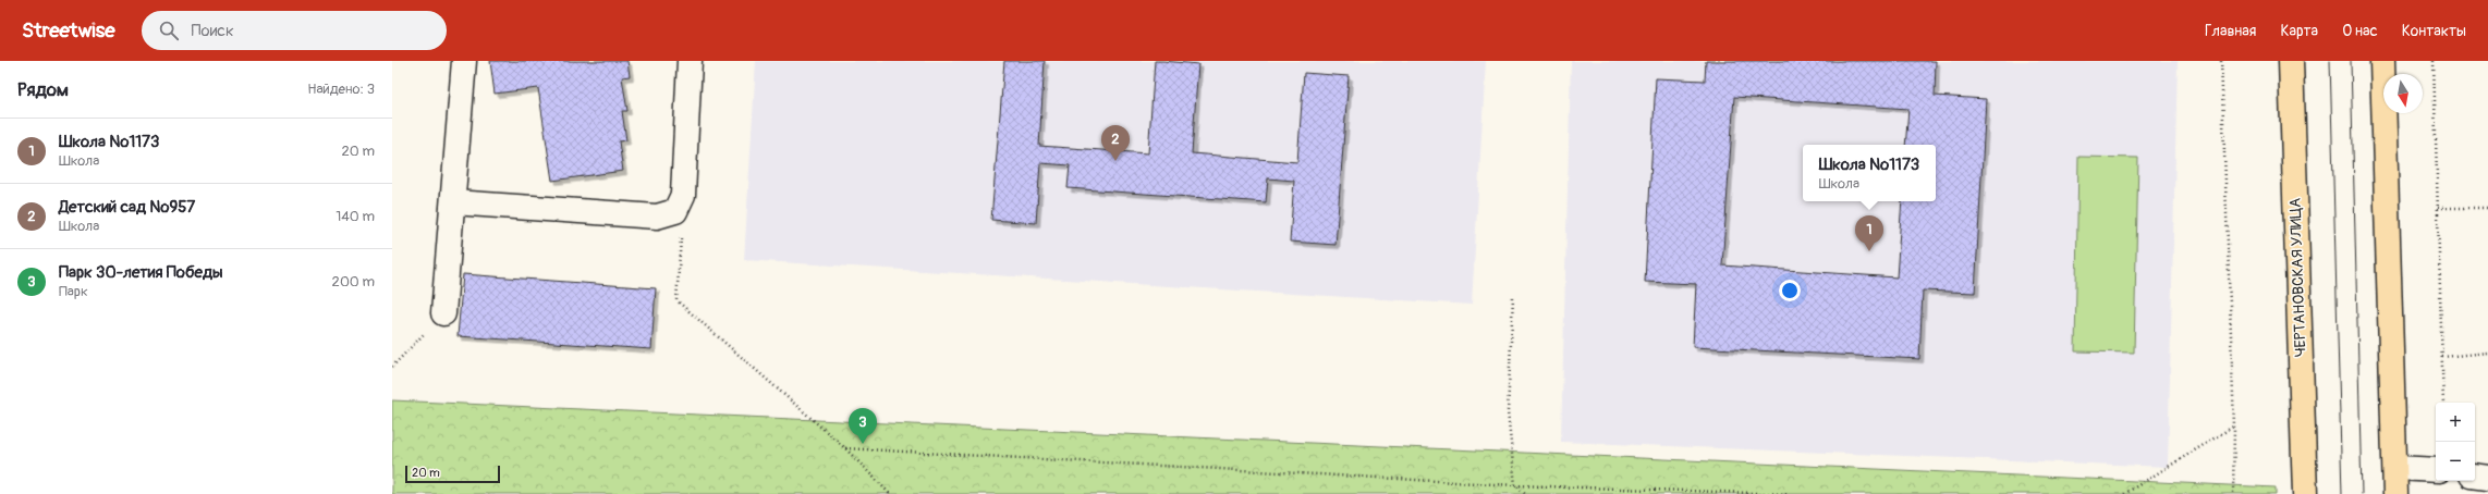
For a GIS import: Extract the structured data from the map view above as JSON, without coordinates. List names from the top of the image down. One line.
{"streets":{"main road":["ЧЕРТАНОВСКАЯ УЛИЦА"]},"scale_bar":"20 m","north":"bottom","page":{"header":"Streetwise","search":"Поиск","nav":["Главная","Карта","О нас","Контакты"],"heading":["Рядом","Найдено: 3"],"list":[{"mark":"1","name":"Школа №1173","note":"Школа","value":"20 m"},{"mark":"2","name":"Детский сад №957","note":"Школа","value":"140 m"},{"mark":"3","name":"Парк 30-летия Победы","note":"Парк","value":"200 m"}],"pins":["2","1","3"],"popup":["Школа №1173","Школа"],"map_buttons":["+","−"],"scale":"20 m"}}
